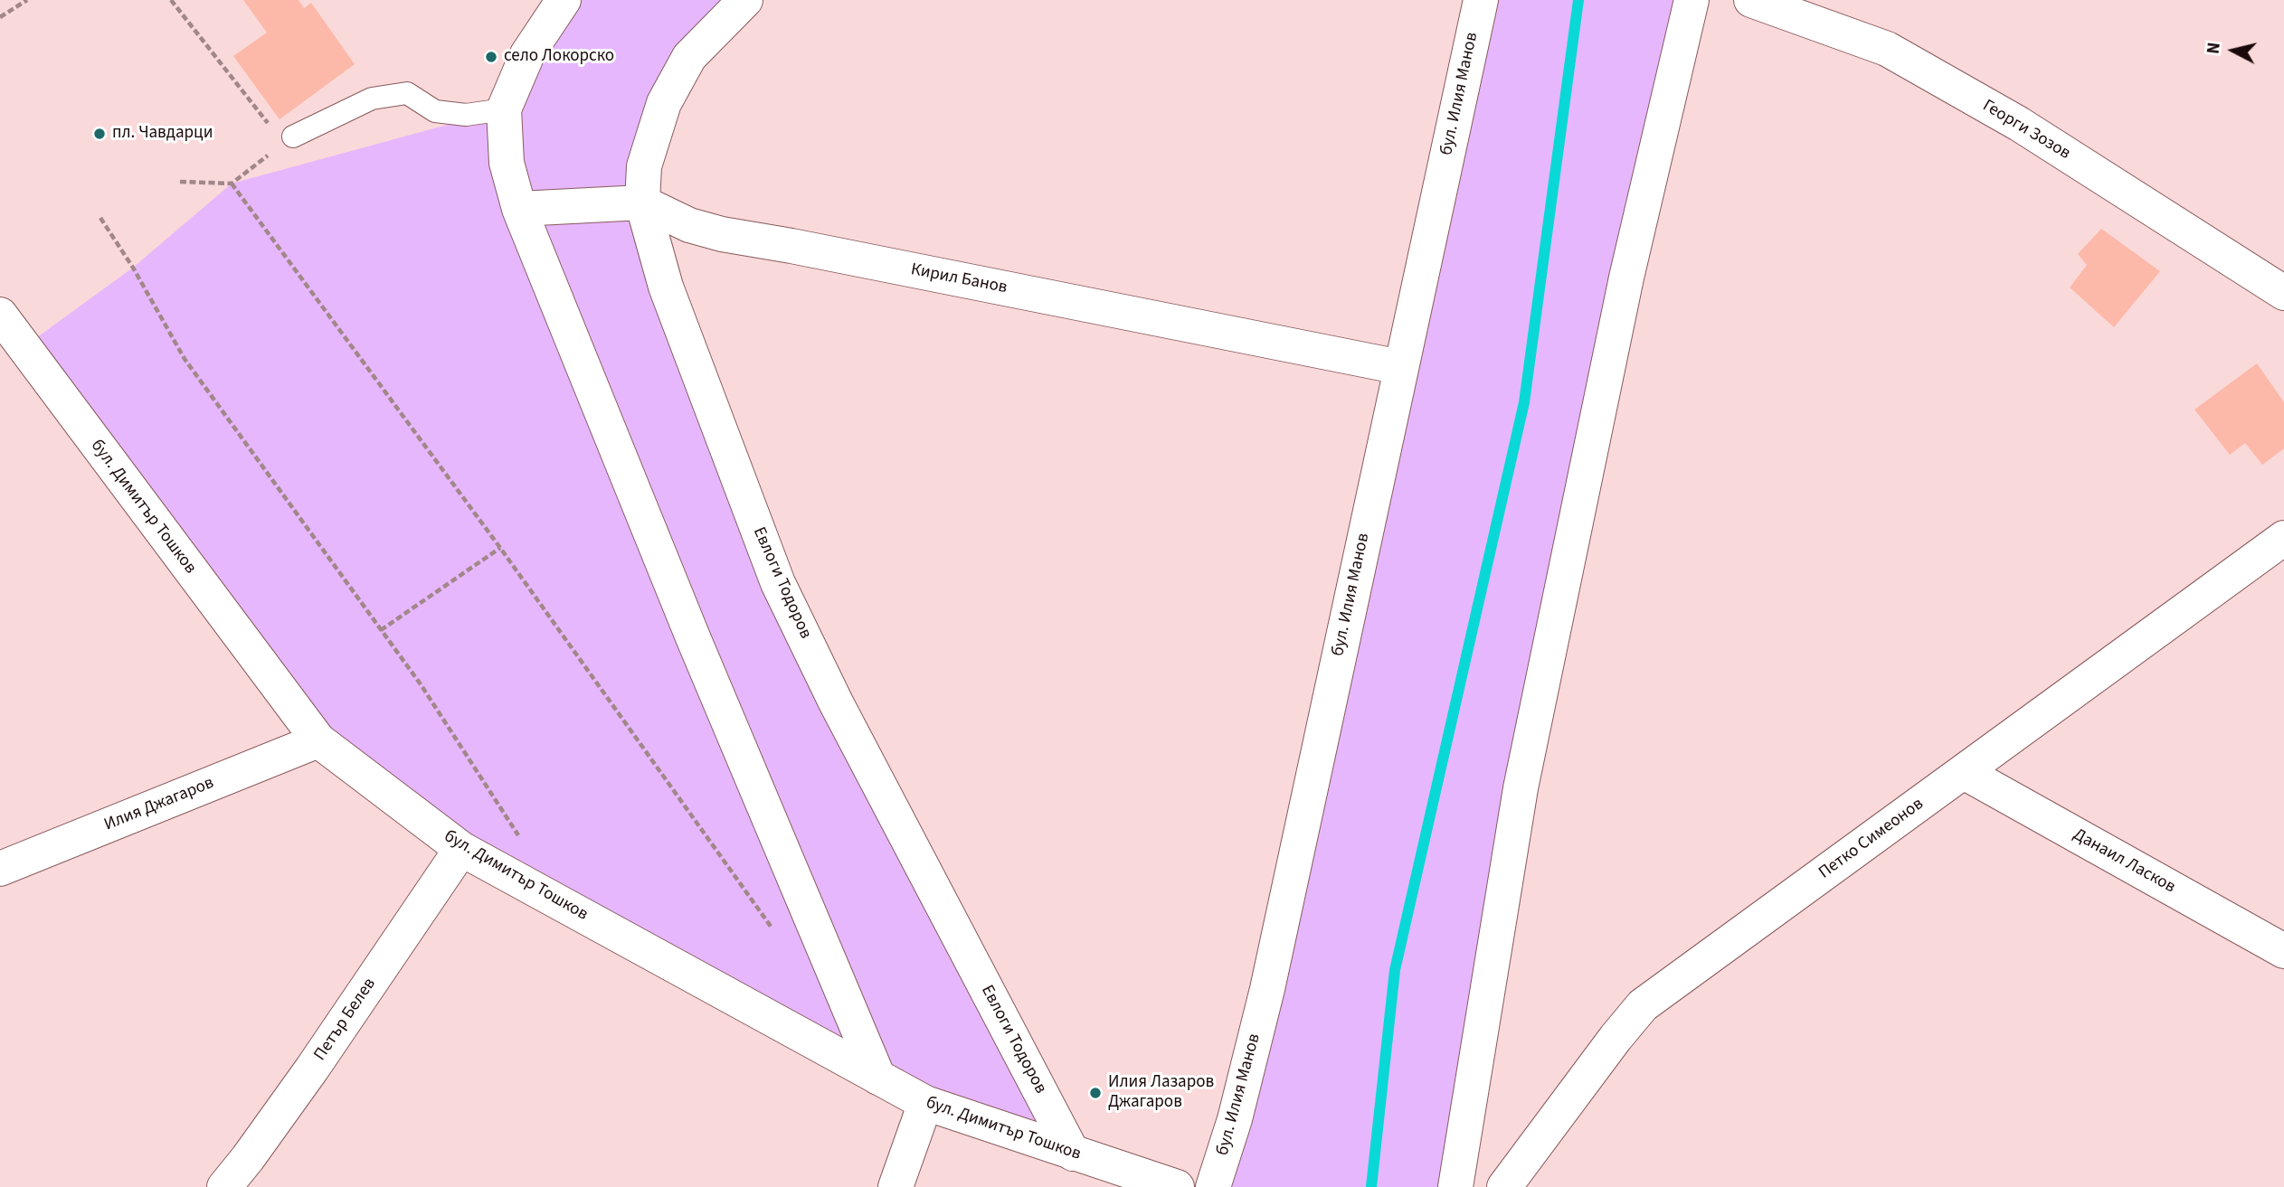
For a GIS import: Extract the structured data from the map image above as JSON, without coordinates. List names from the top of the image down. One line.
{"streets":{"street":["бул. Илия Манов","Георги Зозов","Кирил Банов","бул. Димитър Тошков","Евлоги Тодоров","Илия Джагаров","Петко Симеонов","Данаил Ласков","Петър Белев"]},"crossings":[["бул. Илия Манов","Кирил Банов"],["Кирил Банов","Евлоги Тодоров"],["бул. Димитър Тошков","Евлоги Тодоров"],["бул. Димитър Тошков","Илия Джагаров"],["бул. Димитър Тошков","Петър Белев"],["Петко Симеонов","Данаил Ласков"]],"places":["село Локорско","пл. Чавдарци","Илия Лазаров Джагаров"],"north":"left"}
